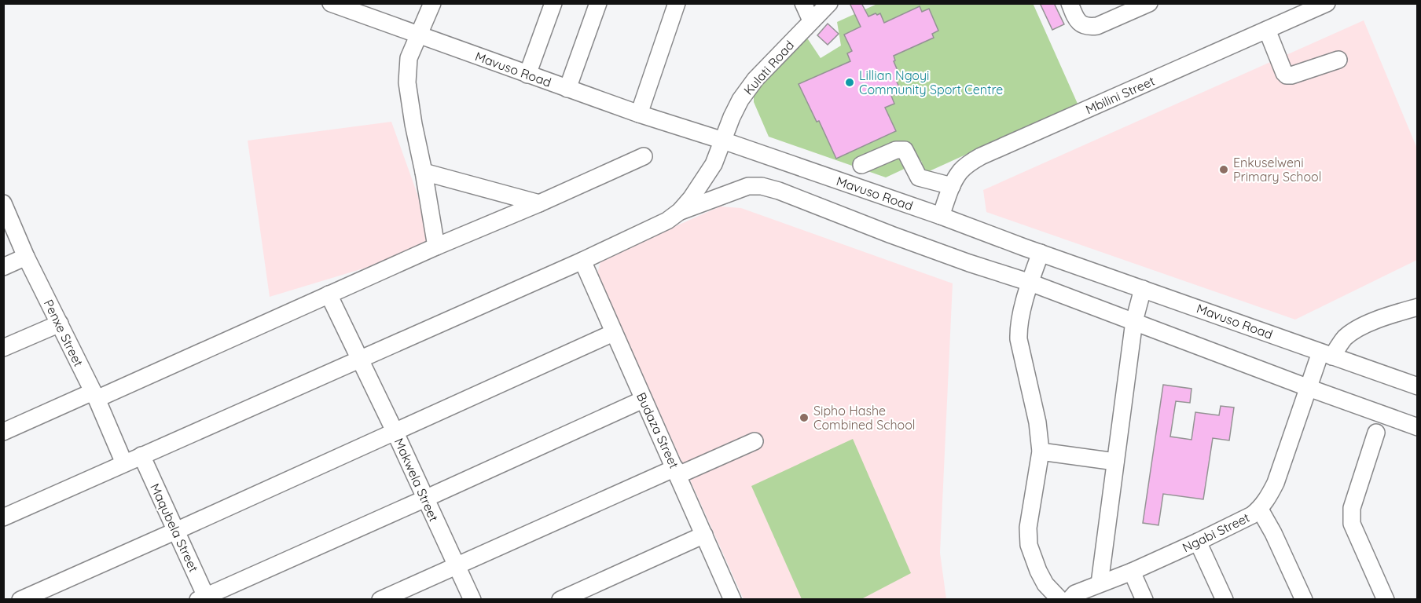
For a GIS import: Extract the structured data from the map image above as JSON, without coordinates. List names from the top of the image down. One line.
{"streets":{"street":["Kulati Road","Mavuso Road","Mbilini Street","Penxe Street","Budaza Street","Makwela Street","Maqubela Street","Ngabi Street"]},"crossings":[["Kulati Road","Mavuso Road"],["Mavuso Road","Mbilini Street"],["Mavuso Road","Ngabi Street"]],"places":["Lillian Ngoyi Community Sport Centre","Enkuselweni Primary School","Sipho Hashe Combined School"]}
